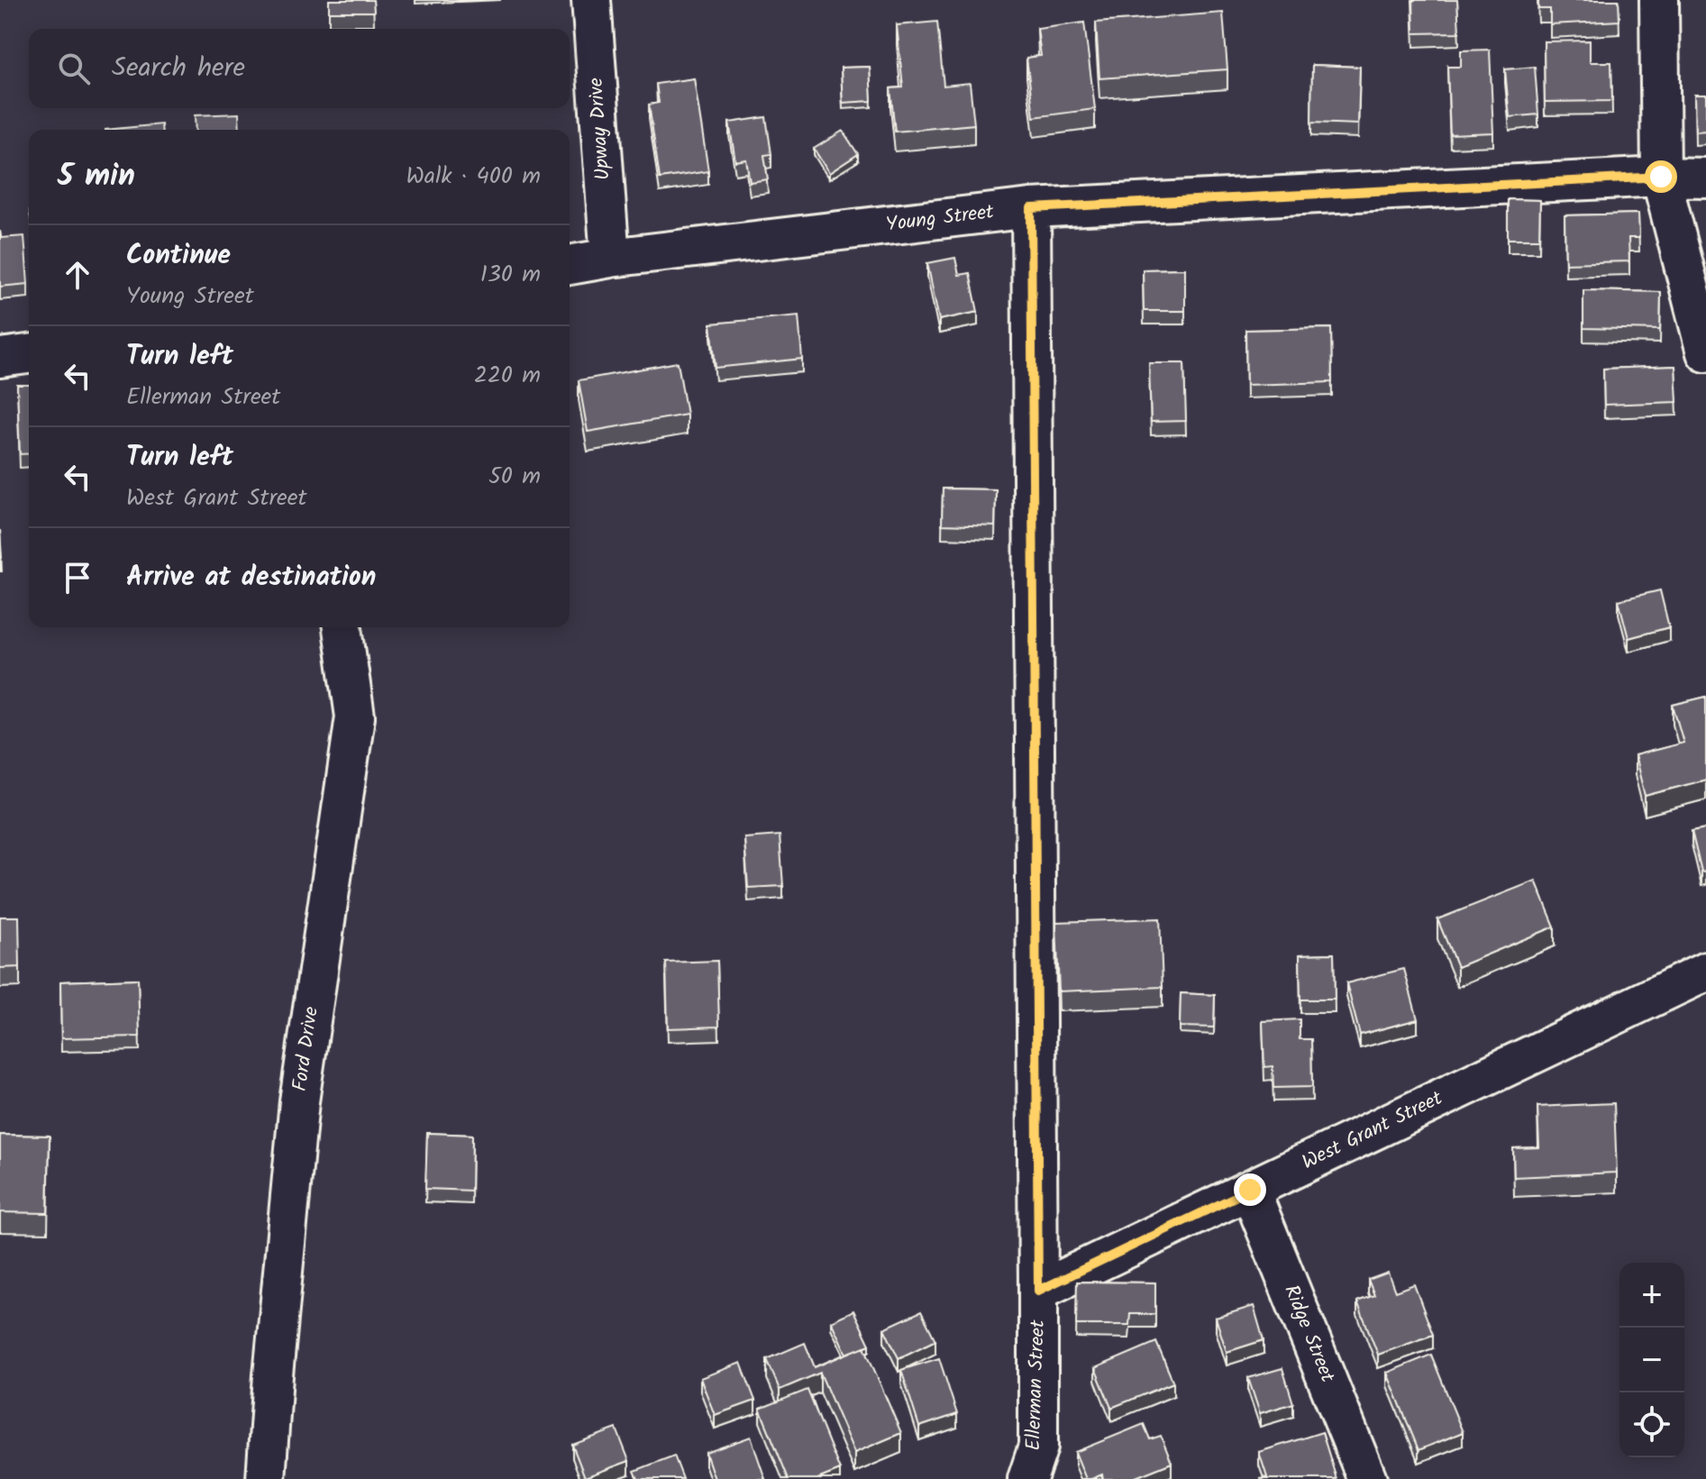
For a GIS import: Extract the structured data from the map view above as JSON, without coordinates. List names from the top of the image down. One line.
{"streets":{"street":["Upway Drive","Young Street","Ford Drive","West Grant Street","Ridge Street","Ellerman Street"]},"crossings":[["Upway Drive","Young Street"],["Young Street","Ellerman Street"],["West Grant Street","Ridge Street"],["West Grant Street","Ellerman Street"]],"page":{"search":"Search here","heading":["5 min","Walk · 400 m"],"list":[["Continue","Young Street","130 m"],["Turn left","Ellerman Street","220 m"],["Turn left","West Grant Street","50 m"],"Arrive at destination"],"map_buttons":["+","−"]}}
